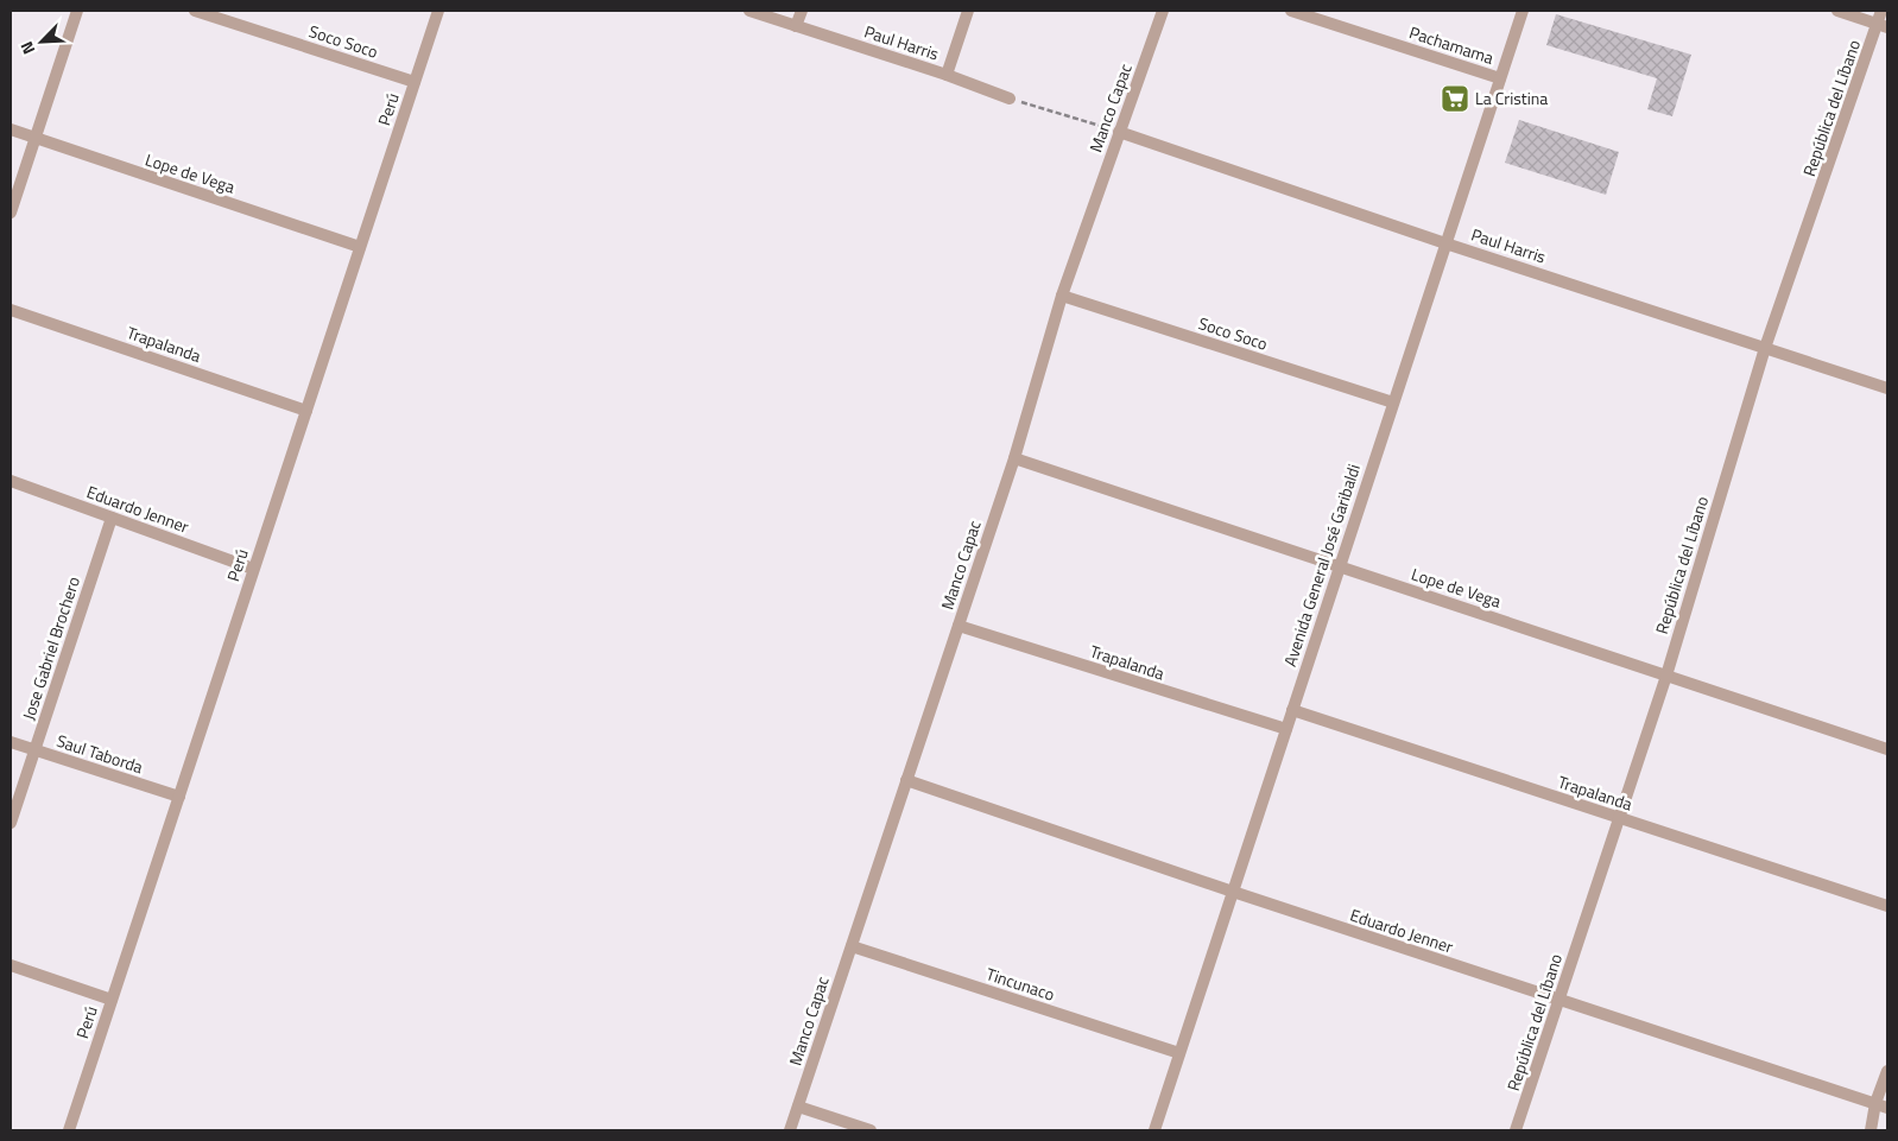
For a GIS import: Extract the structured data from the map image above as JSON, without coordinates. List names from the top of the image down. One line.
{"streets":{"street":["Soco Soco","Paul Harris","Pachamama","Manco Capac","República del Líbano","Perú","Lope de Vega","Trapalanda","Eduardo Jenner","Avenida General José Garibaldi","Jose Gabriel Brochero","Saul Taborda","Tincunaco"]},"crossings":[["Soco Soco","Manco Capac"],["Soco Soco","Perú"],["Soco Soco","Avenida General José Garibaldi"],["Paul Harris","Manco Capac"],["Paul Harris","República del Líbano"],["Paul Harris","Avenida General José Garibaldi"],["Pachamama","Avenida General José Garibaldi"],["Manco Capac","Lope de Vega"],["Manco Capac","Trapalanda"],["Manco Capac","Eduardo Jenner"],["Manco Capac","Tincunaco"],["República del Líbano","Lope de Vega"],["República del Líbano","Trapalanda"],["República del Líbano","Eduardo Jenner"],["Perú","Lope de Vega"],["Perú","Trapalanda"],["Perú","Eduardo Jenner"],["Perú","Saul Taborda"],["Lope de Vega","Avenida General José Garibaldi"],["Trapalanda","Avenida General José Garibaldi"],["Eduardo Jenner","Avenida General José Garibaldi"],["Eduardo Jenner","Jose Gabriel Brochero"],["Avenida General José Garibaldi","Tincunaco"],["Jose Gabriel Brochero","Saul Taborda"]],"places":{"supermarket":["La Cristina"]},"north":"bottom left"}
